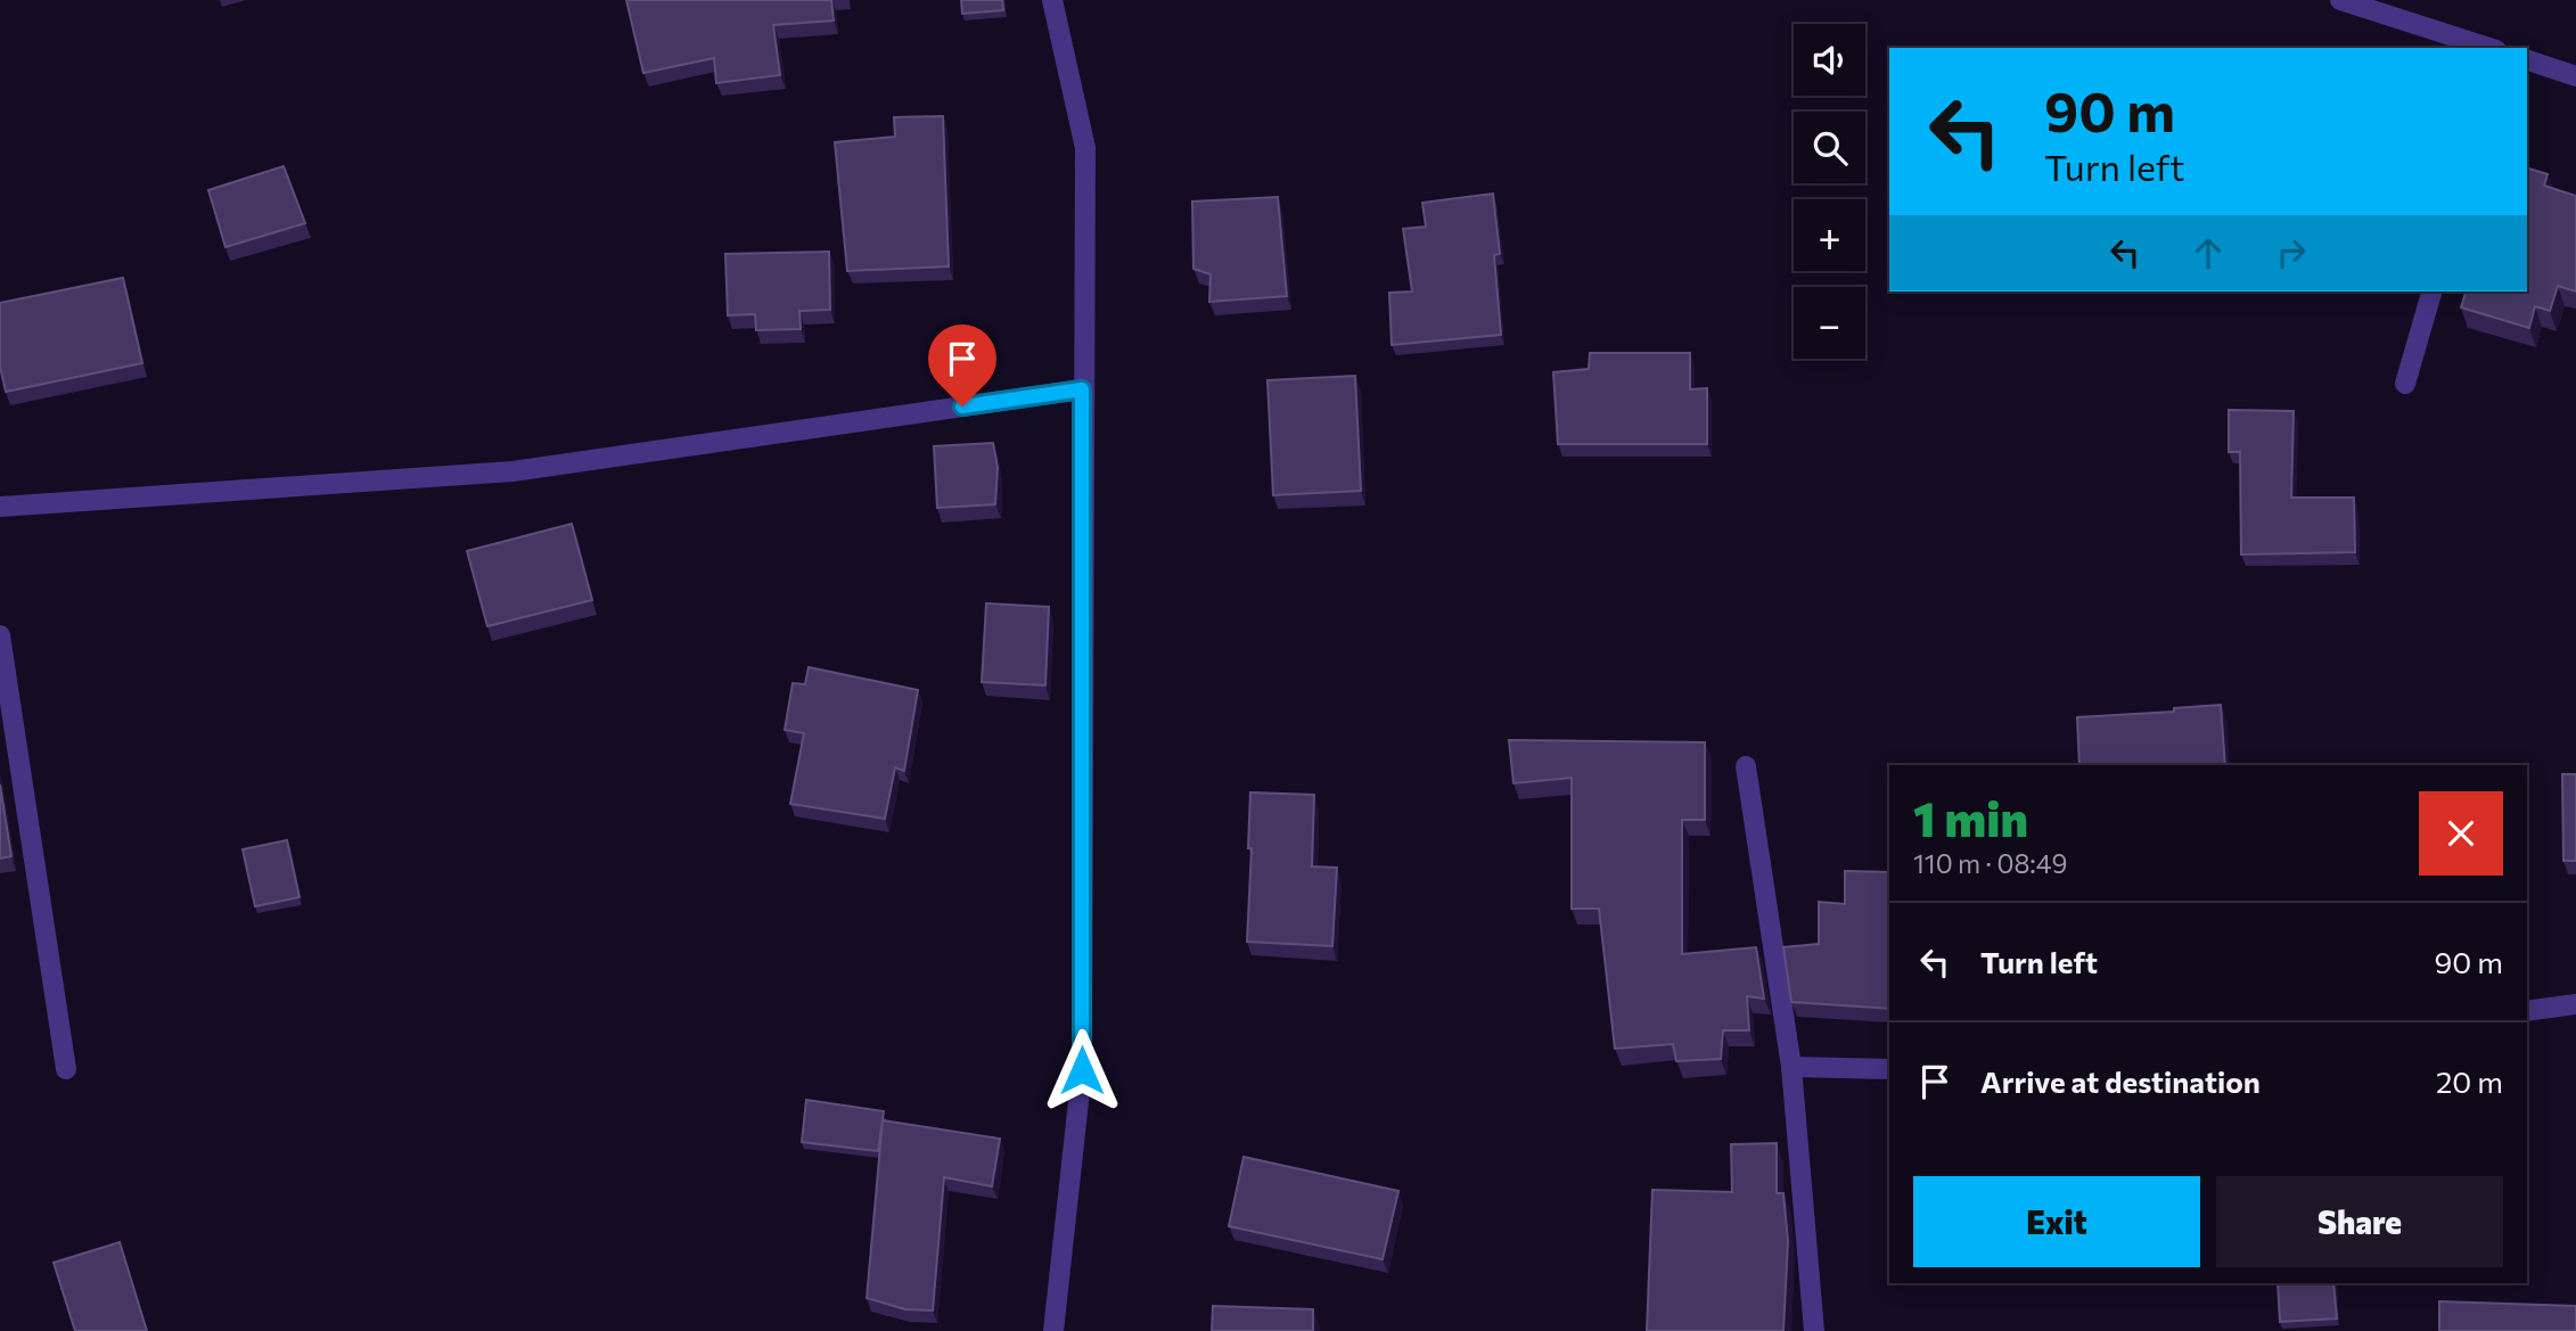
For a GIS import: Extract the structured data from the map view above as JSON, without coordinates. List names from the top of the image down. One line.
{"page":{"map_buttons":["+","−"],"turn":["90 m","Turn left"],"heading":["1 min","110 m · 08:49"],"list":[{"name":"Turn left","value":"90 m"},{"name":"Arrive at destination","value":"20 m"}],"buttons":["Exit","Share"]}}
